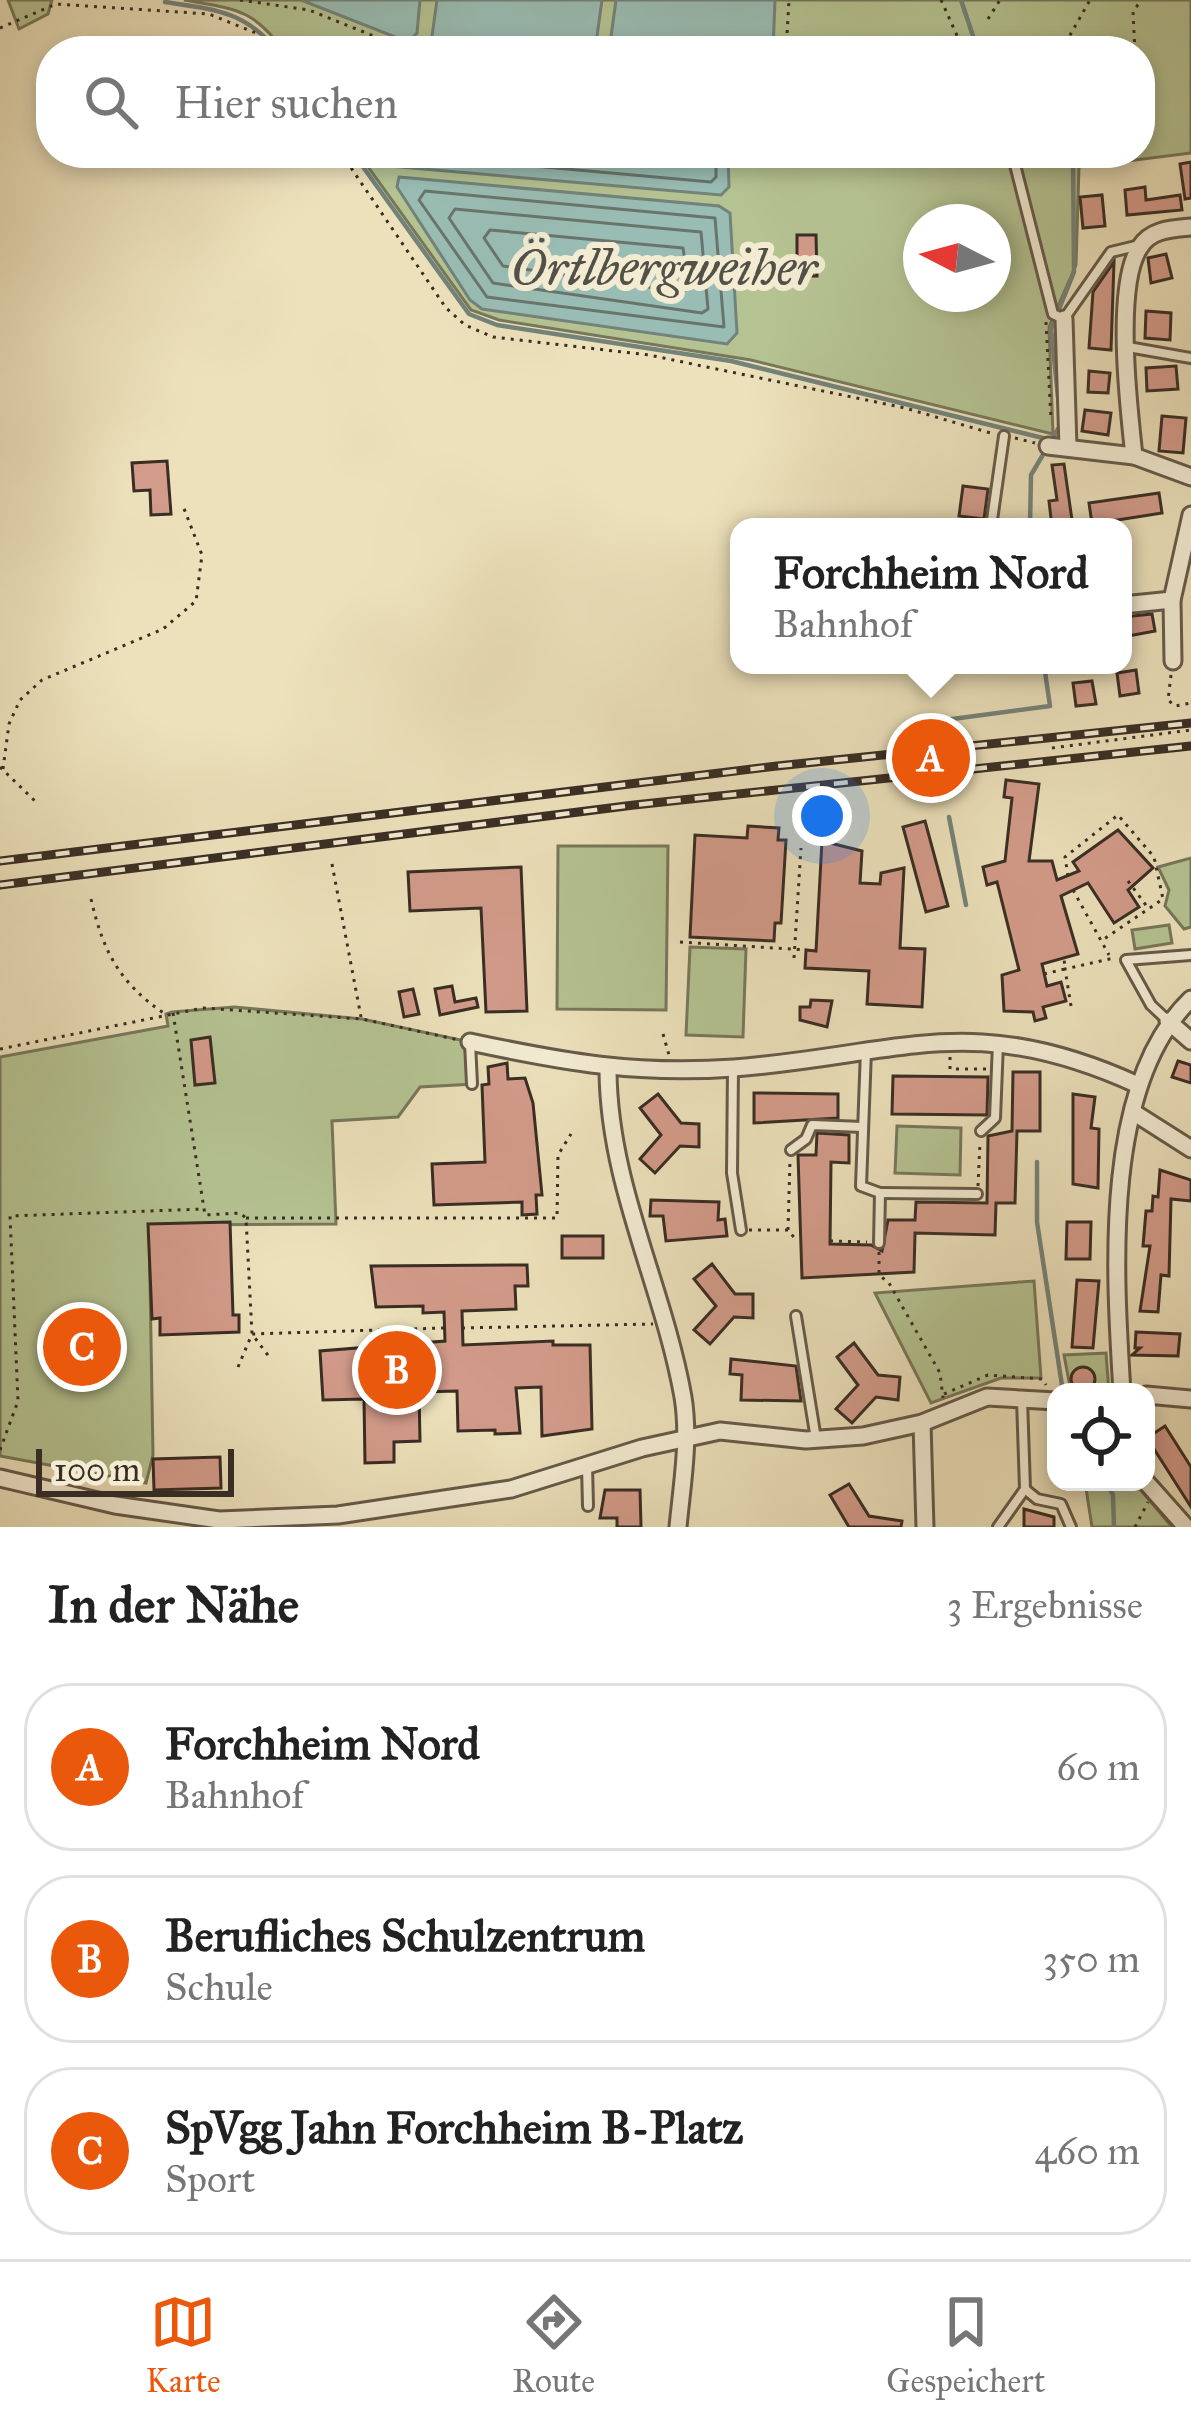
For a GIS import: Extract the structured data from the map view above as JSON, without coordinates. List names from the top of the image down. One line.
{"water":["Örtlbergweiher"],"scale_bar":"100 m","north":"left","page":{"search":"Hier suchen","popup":["Forchheim Nord","Bahnhof"],"pins":["A","C","B"],"scale":"100 m","heading":["In der Nähe","3 Ergebnisse"],"list":[{"mark":"A","name":"Forchheim Nord","note":"Bahnhof","value":"60 m"},{"mark":"B","name":"Berufliches Schulzentrum","note":"Schule","value":"350 m"},{"mark":"C","name":"SpVgg Jahn Forchheim B-Platz","note":"Sport","value":"460 m"}],"nav":["Karte","Route","Gespeichert"]}}
